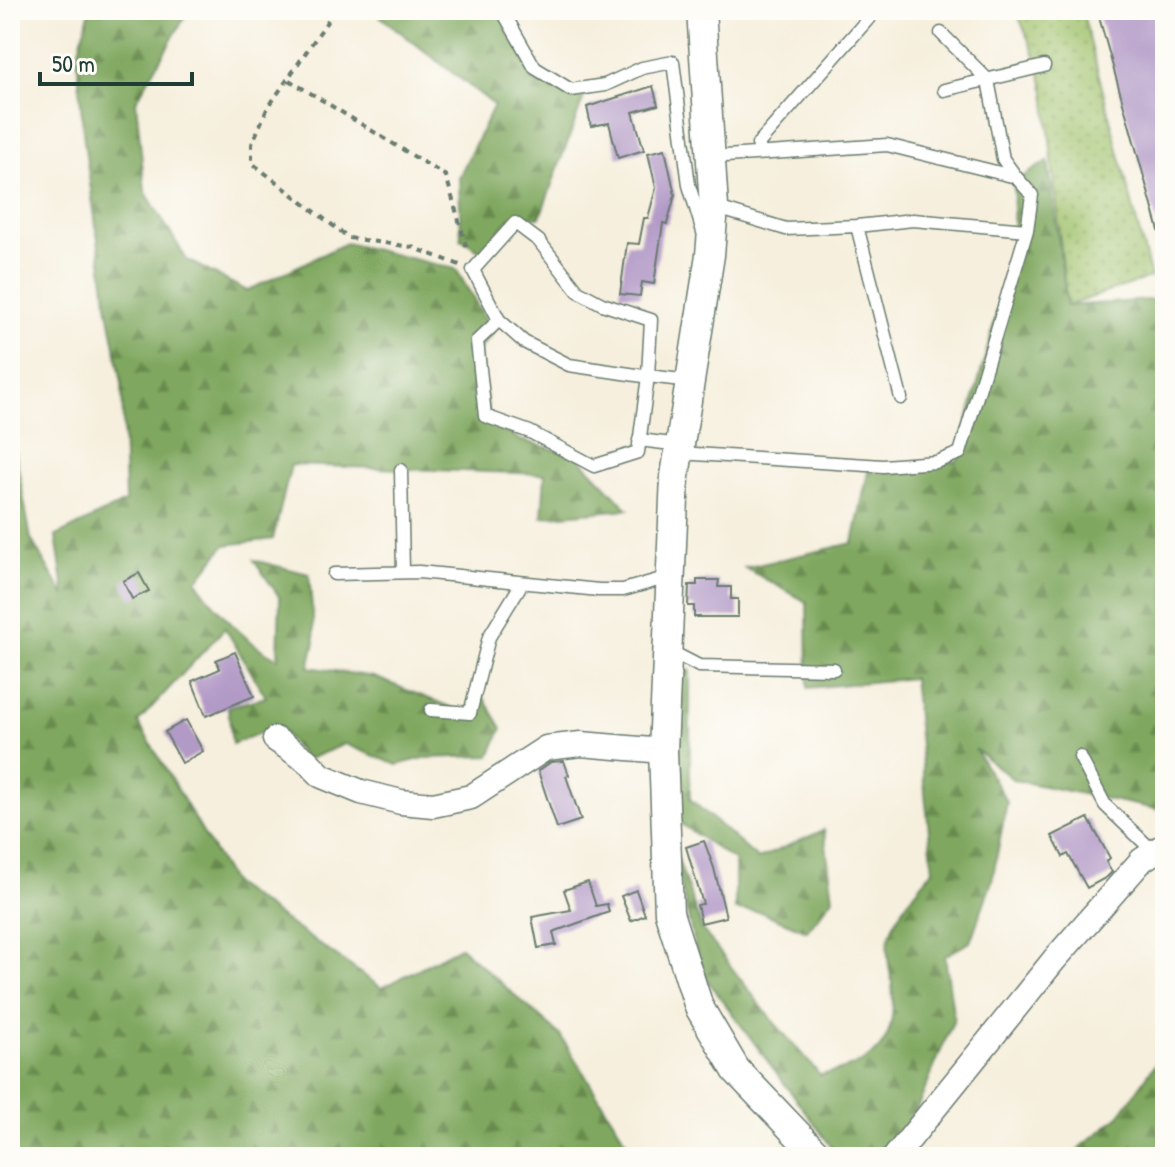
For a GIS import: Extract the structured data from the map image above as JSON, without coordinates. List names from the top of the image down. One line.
{"scale_bar":"50 m"}
